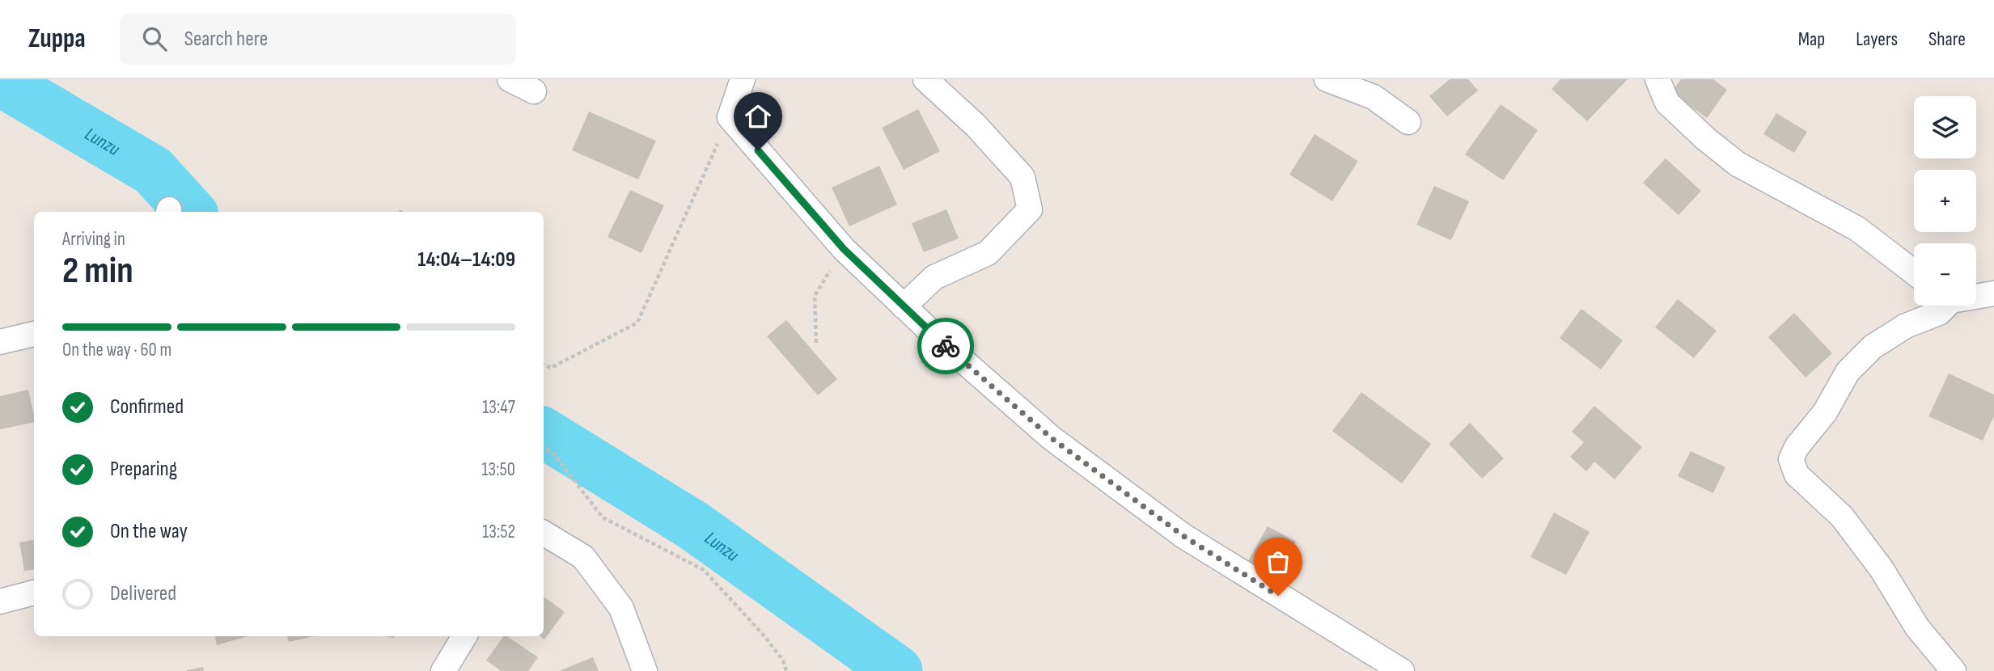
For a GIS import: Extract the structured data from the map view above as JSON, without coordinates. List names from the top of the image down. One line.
{"water":["Lunzu"],"page":{"header":"Zuppa","search":"Search here","nav":["Map","Layers","Share"],"map_buttons":["+","−"],"heading":["2 min","Arriving in","14:04–14:09"],"bar":"On the way · 60 m","list":[["Confirmed","13:47"],["Preparing","13:50"],["On the way","13:52"],"Delivered"]}}
